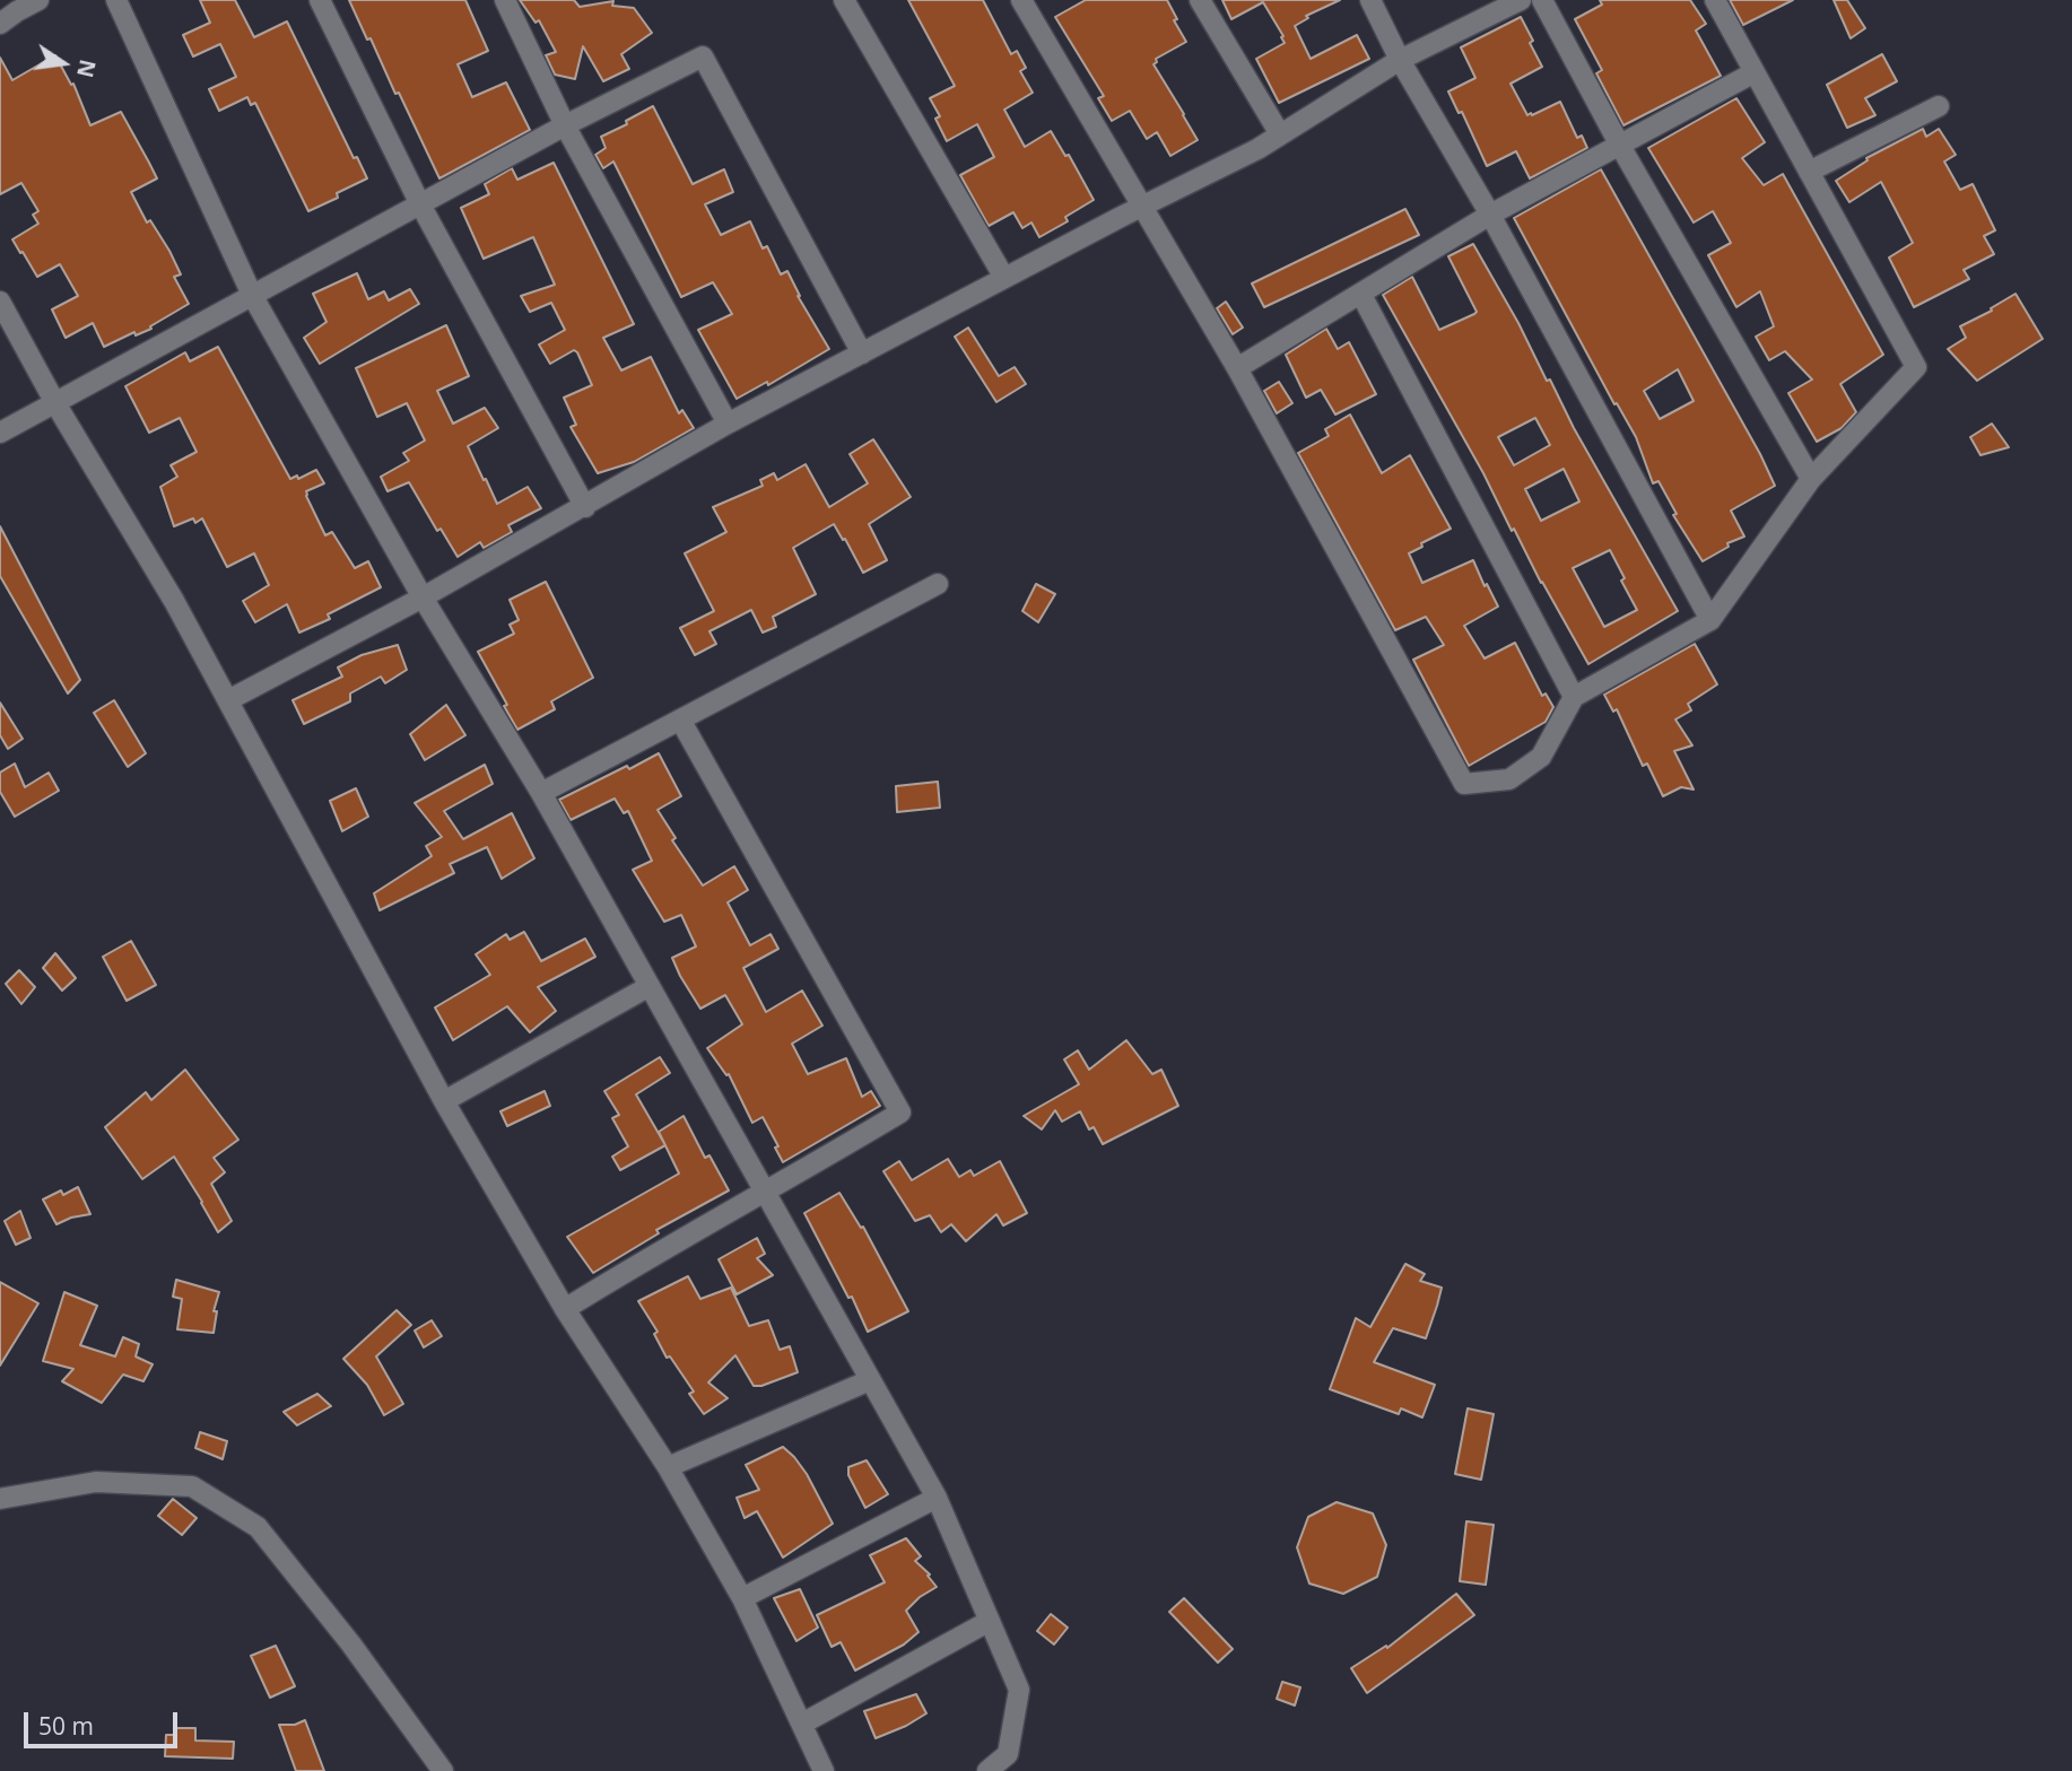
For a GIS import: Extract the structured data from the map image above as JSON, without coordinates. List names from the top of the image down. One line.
{"scale_bar":"50 m","north":"right"}
